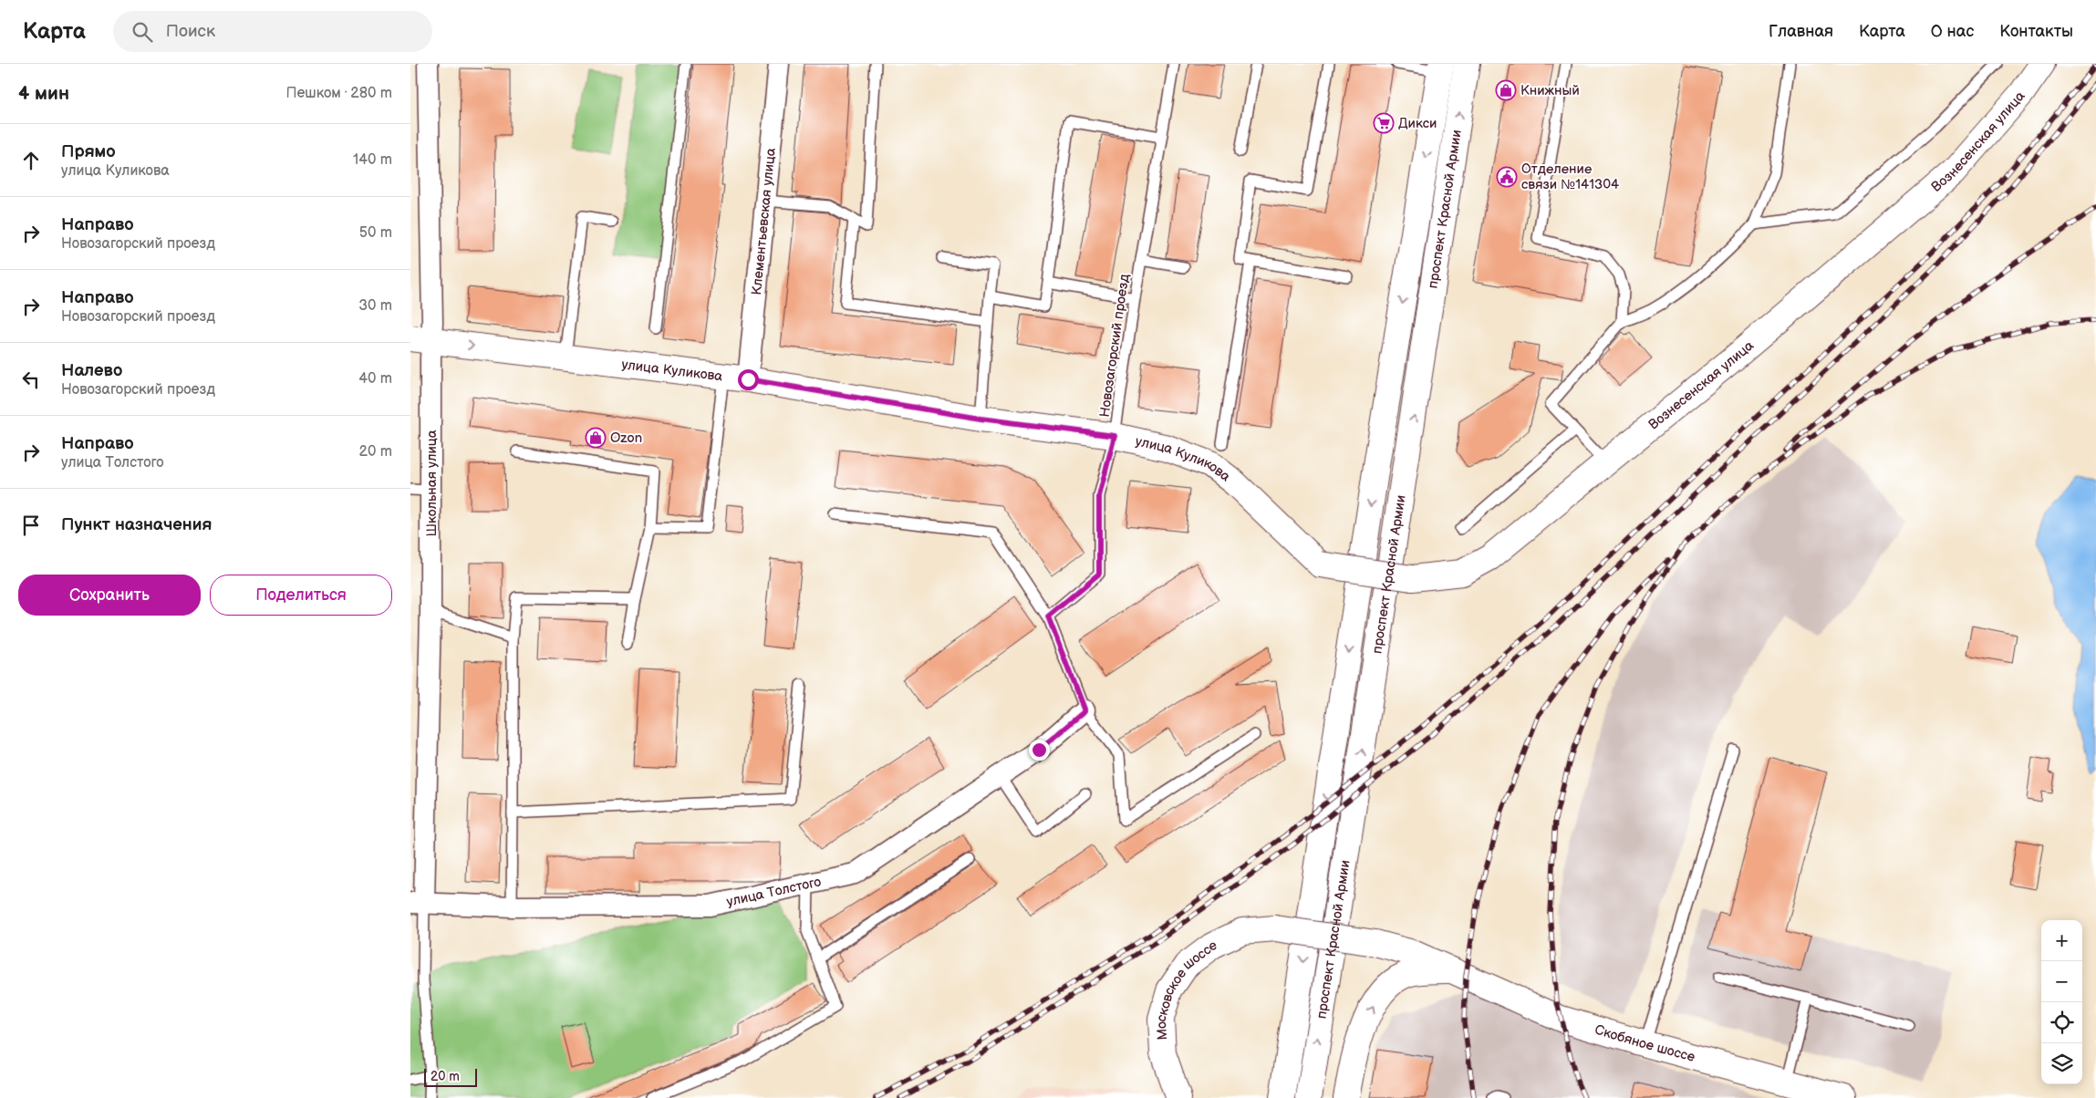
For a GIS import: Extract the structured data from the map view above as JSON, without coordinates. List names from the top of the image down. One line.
{"streets":{"main road":["Вознесенская улица","проспект Красной Армии","улица Куликова","Московское шоссе","Скобяное шоссе"],"street":["Клементьевская улица","Школьная улица","улица Толстого"],"lane":["Новозагорский проезд"]},"crossings":[["Вознесенская улица","улица Куликова"],["Клементьевская улица","улица Куликова"],["Новозагорский проезд","улица Куликова"],["улица Куликова","Школьная улица"],["Школьная улица","улица Толстого"],["Московское шоссе","Скобяное шоссе"]],"places":{"shop":["Книжный","Ozon"],"supermarket":["Дикси"],"public building":["Отделение связи №141304"]},"scale_bar":"20 m","page":{"header":"Карта","search":"Поиск","nav":["Главная","Карта","О нас","Контакты"],"heading":["4 мин","Пешком · 280 m"],"list":[["Прямо","улица Куликова","140 m"],["Направо","Новозагорский проезд","50 m"],["Направо","Новозагорский проезд","30 m"],["Налево","Новозагорский проезд","40 m"],["Направо","улица Толстого","20 m"],"Пункт назначения"],"buttons":["Сохранить","Поделиться"],"map_buttons":["+","−"],"scale":"20 m"}}
